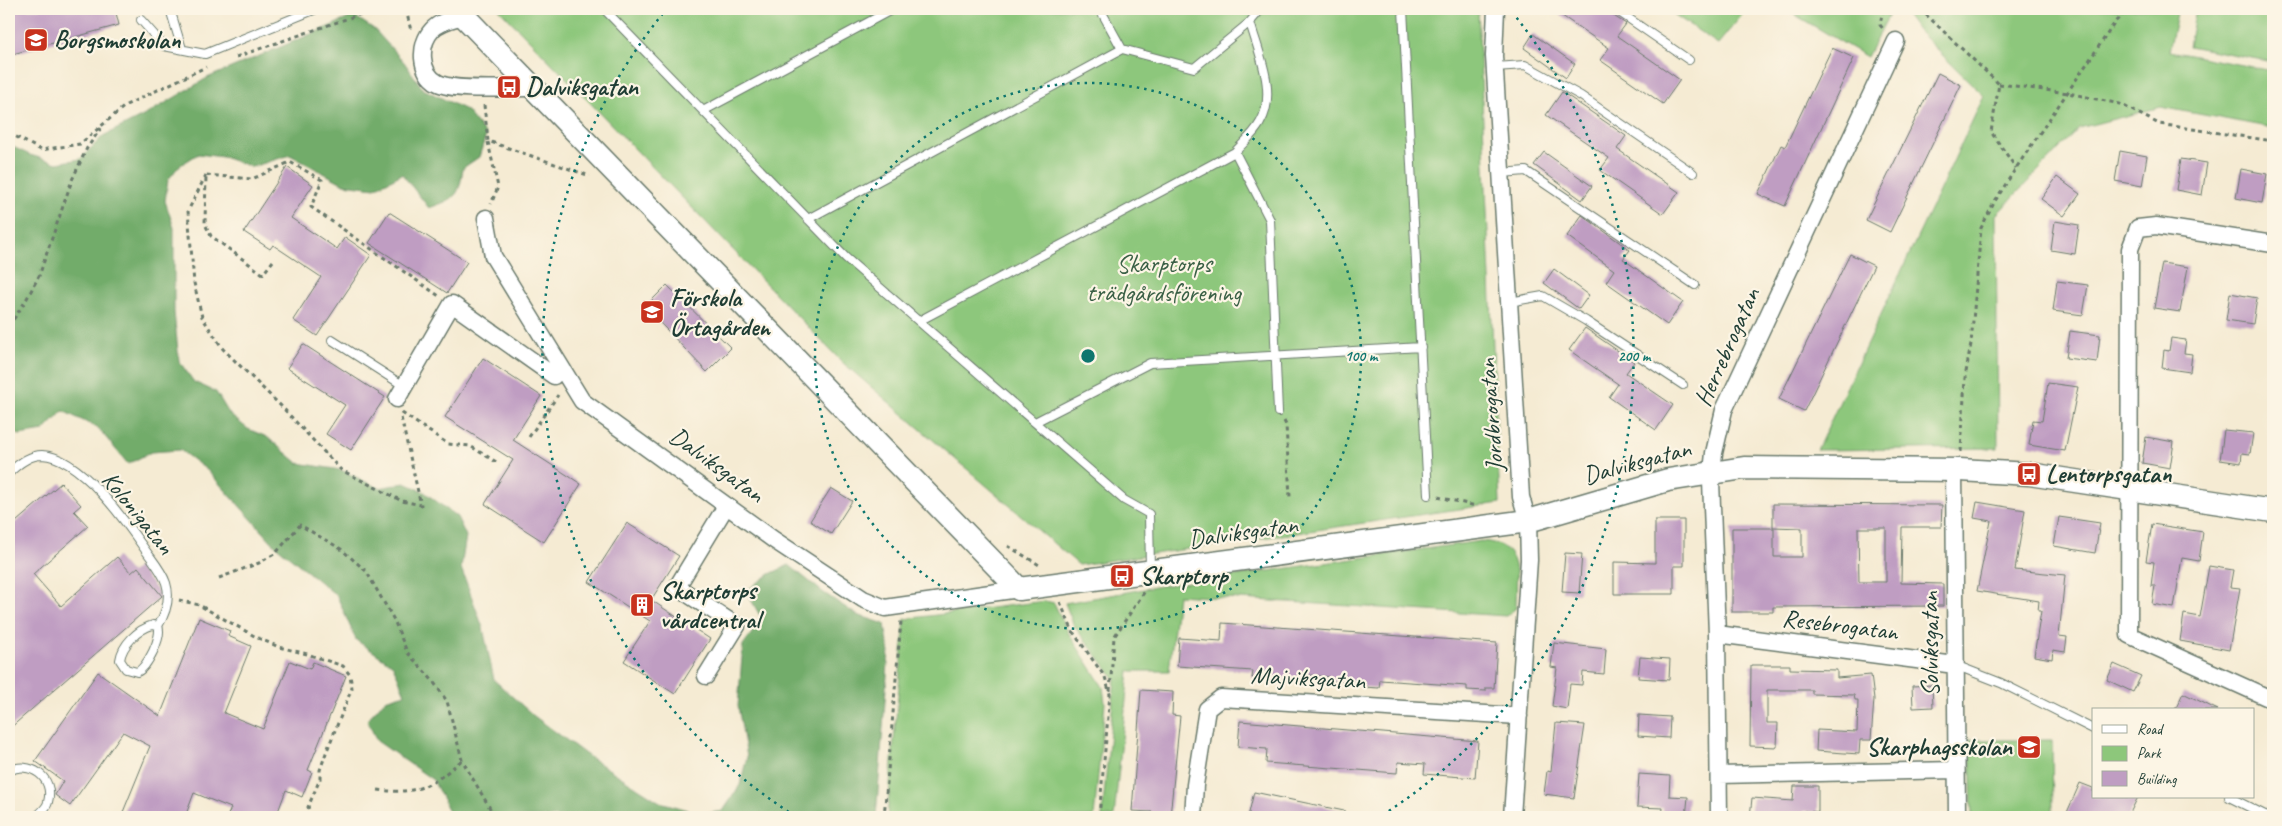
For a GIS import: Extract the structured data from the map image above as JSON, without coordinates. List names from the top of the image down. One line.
{"streets":{"street":["Herrebrogatan","Jordbrogatan","Dalviksgatan","Resebrogatan","Solviksgatan","Majviksgatan"],"lane":["Kolonigatan"]},"crossings":[["Herrebrogatan","Dalviksgatan"],["Herrebrogatan","Resebrogatan"],["Jordbrogatan","Dalviksgatan"],["Jordbrogatan","Majviksgatan"],["Dalviksgatan","Solviksgatan"],["Resebrogatan","Solviksgatan"]],"parks":["Skarptorps trädgårdsförening"],"places":{"school or university":["Borgsmoskolan","Förskola Örtagården","Skarphagsskolan"],"bus stop":["Dalviksgatan","Lentorpsgatan","Skarptorp"],"building":["Skarptorps vårdcentral"]},"legend":["Road","Park","Building"],"rings":["100 m","200 m"]}
